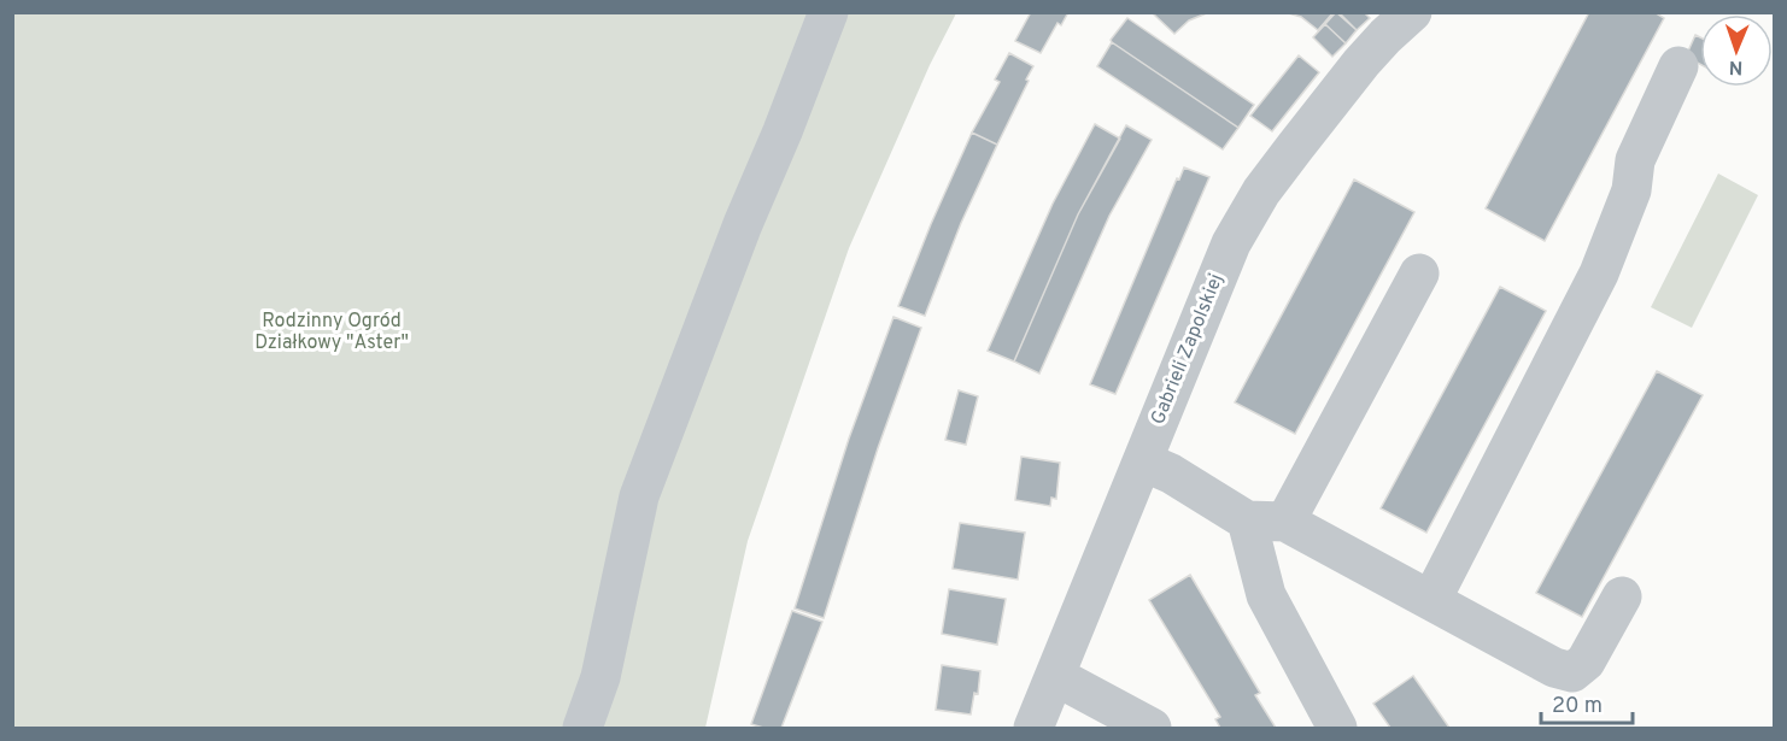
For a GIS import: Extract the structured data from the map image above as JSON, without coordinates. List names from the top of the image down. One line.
{"streets":{"street":["Gabrieli Zapolskiej"]},"parks":["Rodzinny Ogród Działkowy \"Aster\""],"scale_bar":"20 m","north":"bottom"}
